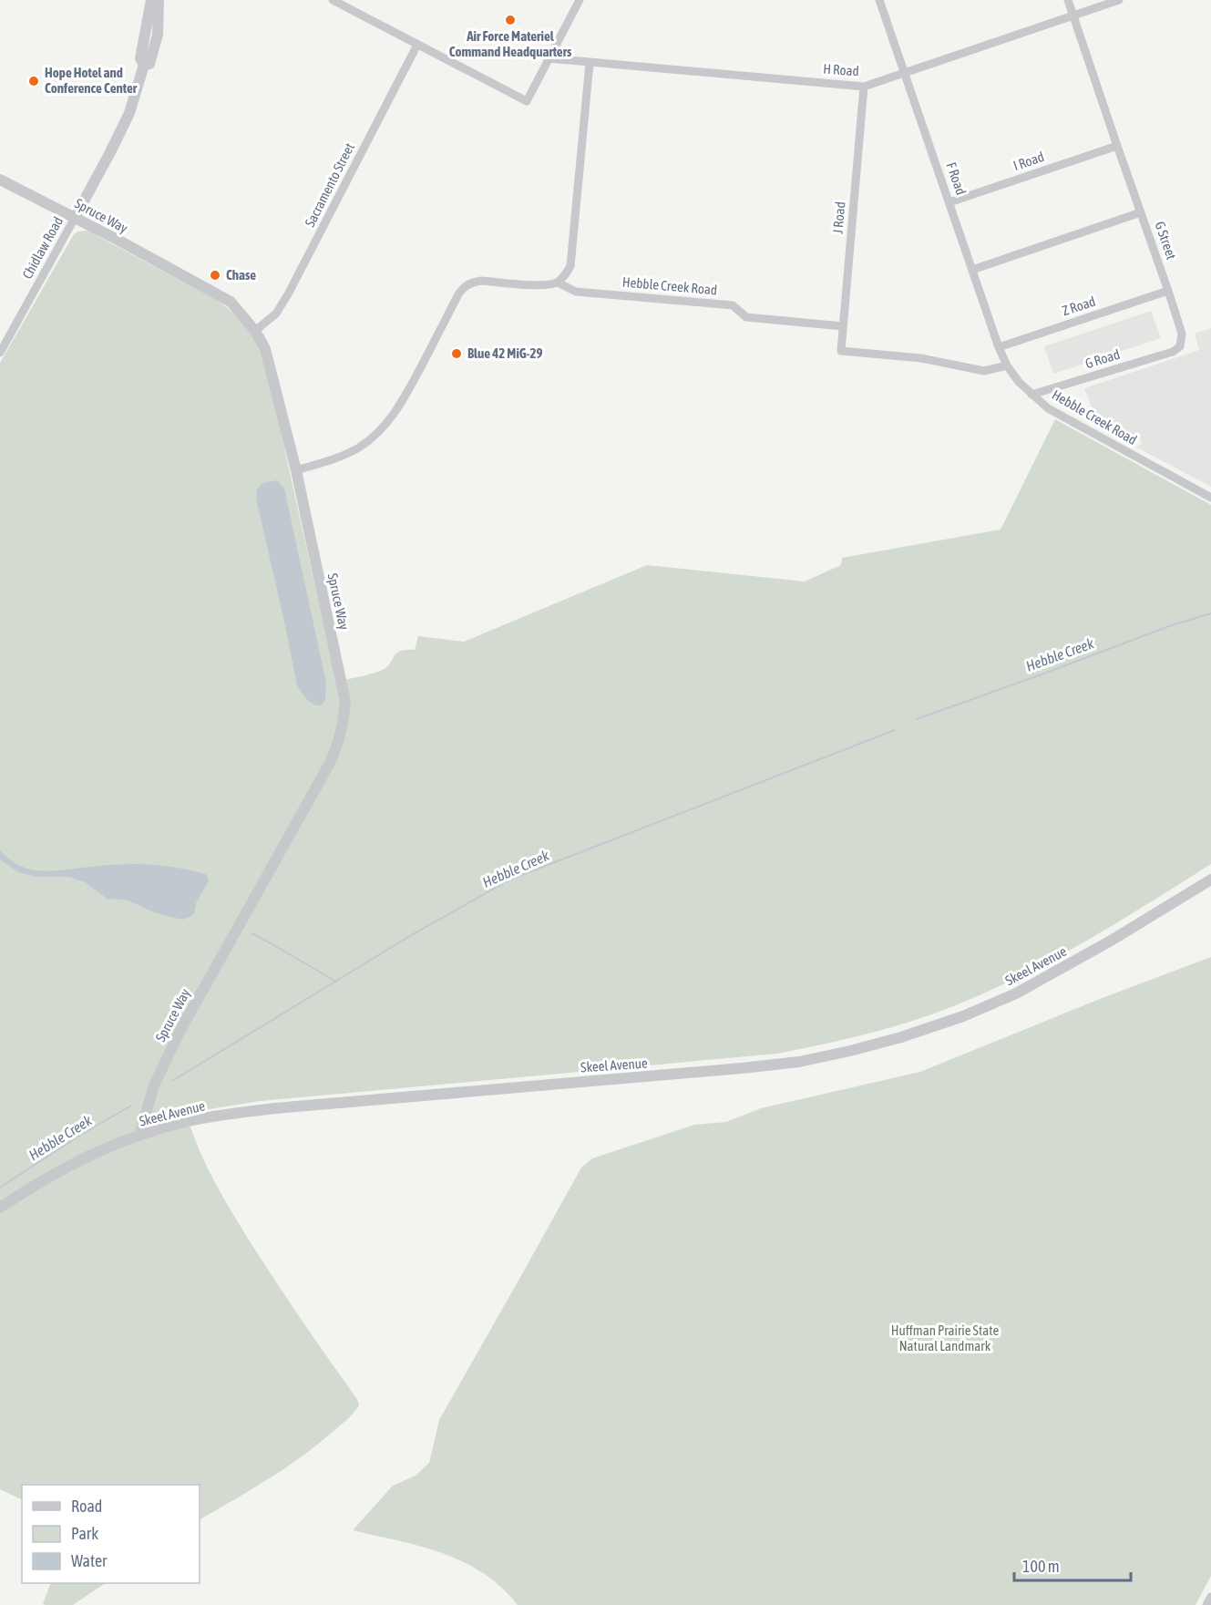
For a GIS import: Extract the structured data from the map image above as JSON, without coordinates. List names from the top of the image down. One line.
{"streets":{"street":["H Road","I Road","F Road","Sacramento Street","Spruce Way","J Road","G Street","Chidlaw Road","Hebble Creek Road","Z Road","G Road","Skeel Avenue"]},"crossings":[["H Road","F Road"],["H Road","J Road"],["I Road","F Road"],["I Road","G Street"],["F Road","J Road"],["F Road","Hebble Creek Road"],["F Road","Z Road"],["Sacramento Street","Spruce Way"],["Spruce Way","Chidlaw Road"],["Spruce Way","Skeel Avenue"],["J Road","Hebble Creek Road"],["G Street","Z Road"],["G Street","G Road"],["Hebble Creek Road","G Road"]],"water":["Hebble Creek"],"parks":["Huffman Prairie State Natural Landmark"],"places":["Air Force Materiel Command Headquarters","Hope Hotel and Conference Center","Chase","Blue 42 MiG-29"],"legend":["Road","Park","Water"],"scale_bar":"100 m"}
